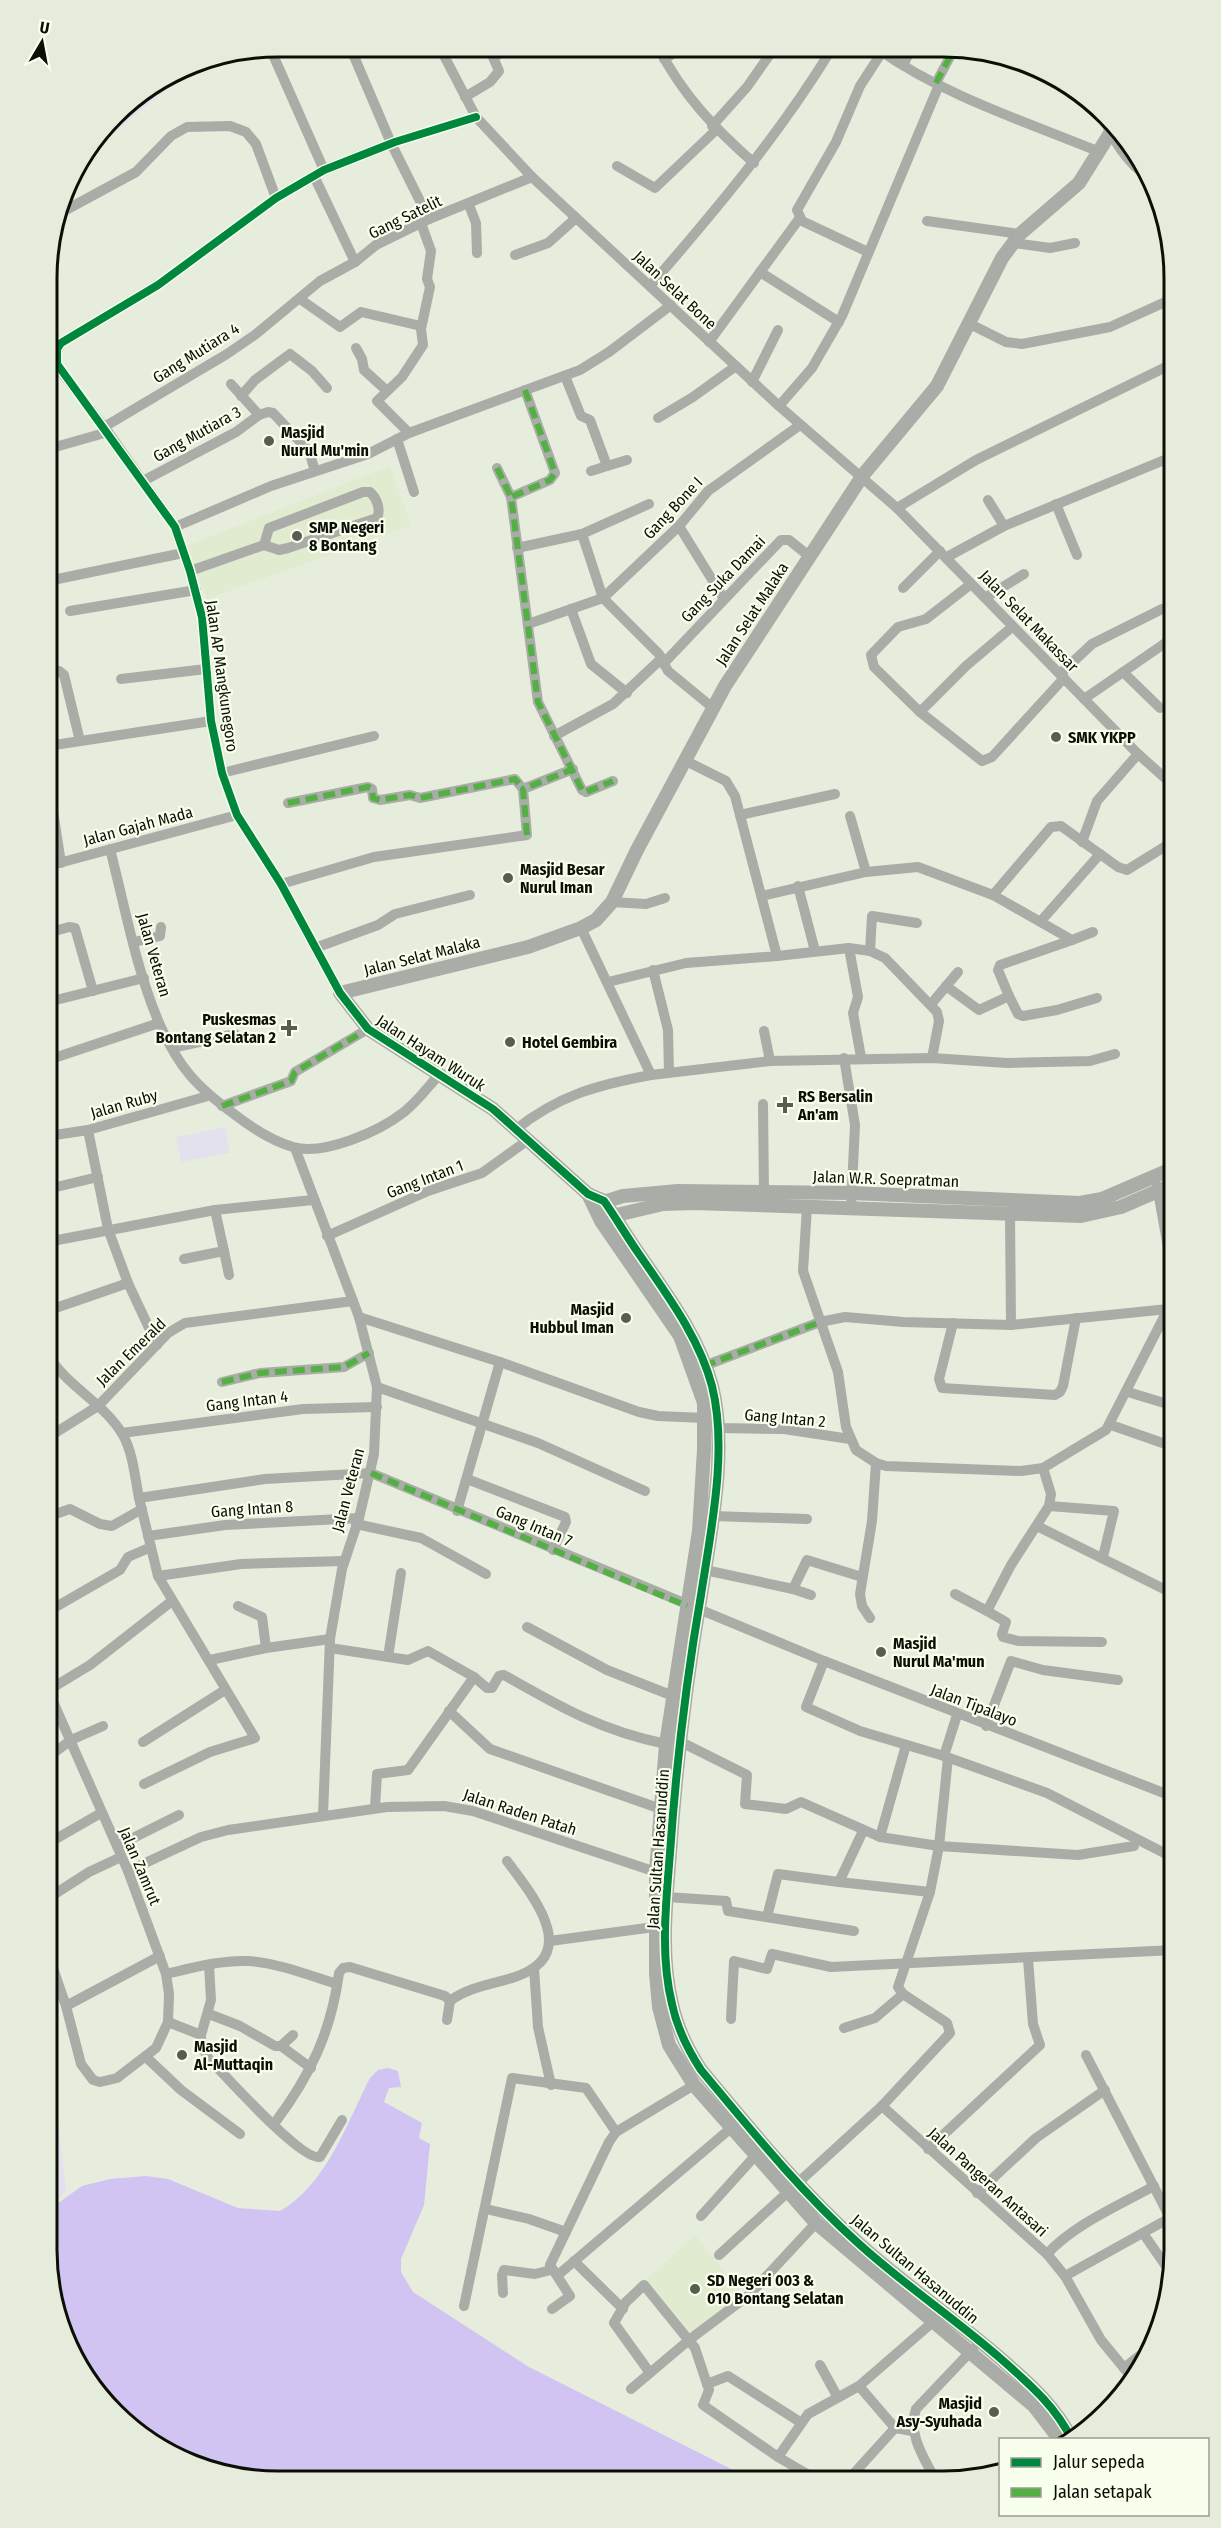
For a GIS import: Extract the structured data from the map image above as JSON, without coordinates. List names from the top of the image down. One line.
{"streets":{"street":["Gang Satelit","Jalan Selat Bone","Gang Mutiara 4","Gang Mutiara 3","Gang Bone I","Gang Suka Damai","Jalan Selat Malaka","Jalan Selat Makassar","Jalan AP Mangkunegoro","Jalan Gajah Mada","Jalan Veteran","Jalan Hayam Wuruk","Jalan Ruby","Gang Intan 1","Jalan W.R. Soepratman","Jalan Emerald","Gang Intan 4","Gang Intan 2","Gang Intan 8","Gang Intan 7","Jalan Tipalayo","Jalan Raden Patah","Jalan Sultan Hasanuddin","Jalan Zamrut","Jalan Pangeran Antasari"]},"crossings":[["Gang Satelit","Jalan Selat Bone"],["Gang Satelit","Gang Mutiara 4"],["Jalan Selat Bone","Gang Bone I"],["Jalan Selat Bone","Jalan Selat Malaka"],["Jalan Selat Bone","Jalan Selat Makassar"],["Gang Mutiara 4","Jalan AP Mangkunegoro"],["Gang Mutiara 3","Jalan AP Mangkunegoro"],["Gang Suka Damai","Jalan Selat Malaka"],["Jalan Selat Malaka","Jalan Selat Makassar"],["Jalan Selat Malaka","Jalan Hayam Wuruk"],["Jalan AP Mangkunegoro","Jalan Gajah Mada"],["Jalan AP Mangkunegoro","Jalan Hayam Wuruk"],["Jalan Gajah Mada","Jalan Veteran"],["Jalan Gajah Mada","Jalan Hayam Wuruk"],["Jalan Veteran","Jalan Hayam Wuruk"],["Jalan Veteran","Jalan Ruby"],["Jalan Veteran","Gang Intan 1"],["Jalan Veteran","Jalan Emerald"],["Jalan Veteran","Gang Intan 4"],["Jalan Veteran","Gang Intan 8"],["Jalan Veteran","Gang Intan 7"],["Jalan Veteran","Jalan Raden Patah"],["Jalan Hayam Wuruk","Gang Intan 1"],["Jalan Hayam Wuruk","Jalan W.R. Soepratman"],["Jalan Hayam Wuruk","Jalan Sultan Hasanuddin"],["Jalan W.R. Soepratman","Jalan Sultan Hasanuddin"],["Gang Intan 2","Jalan Sultan Hasanuddin"],["Gang Intan 7","Jalan Tipalayo"],["Gang Intan 7","Jalan Sultan Hasanuddin"],["Jalan Tipalayo","Jalan Sultan Hasanuddin"],["Jalan Raden Patah","Jalan Sultan Hasanuddin"],["Jalan Raden Patah","Jalan Zamrut"]],"places":{"other":["Masjid Nurul Mu'min","SMP Negeri 8 Bontang","SMK YKPP","Masjid Besar Nurul Iman","Hotel Gembira","Masjid Hubbul Iman","Masjid Nurul Ma'mun","Masjid Al-Muttaqin","SD Negeri 003 & 010 Bontang Selatan","Masjid Asy-Syuhada"],"health":["Puskesmas Bontang Selatan 2","RS Bersalin An'am"]},"legend":["Jalur sepeda","Jalan setapak"],"north":"top"}
